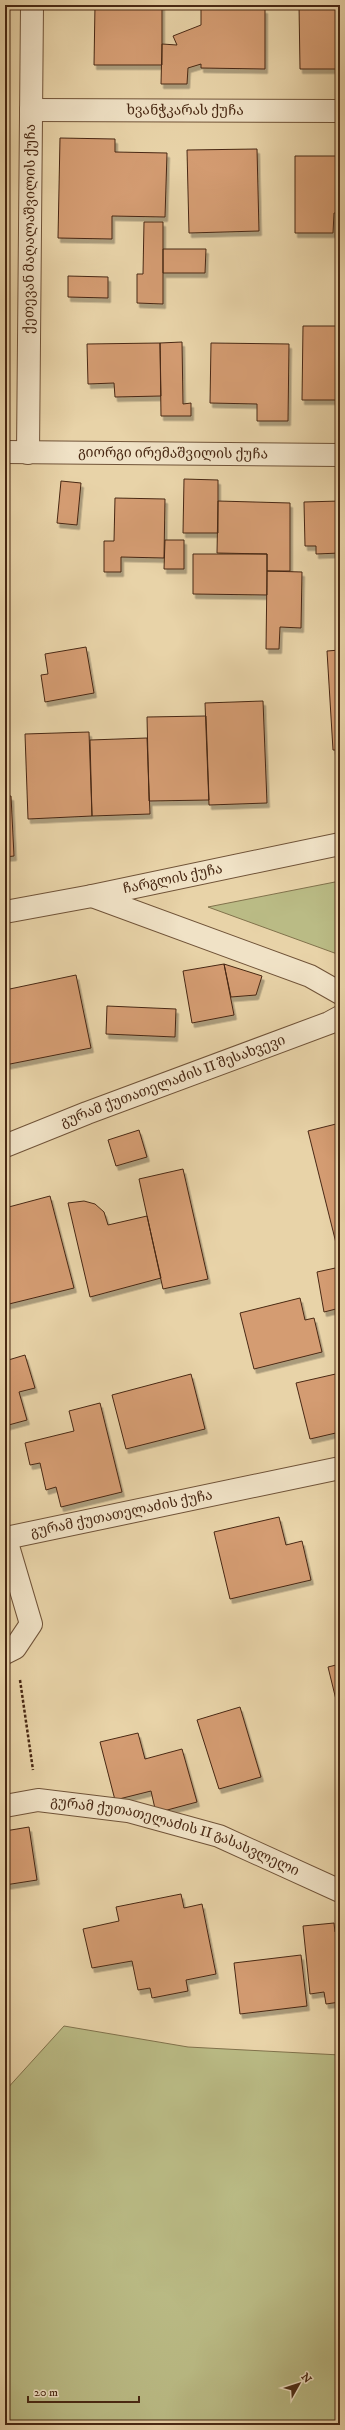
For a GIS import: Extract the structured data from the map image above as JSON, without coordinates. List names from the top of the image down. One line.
{"streets":{"street":["ხვანჭკარას ქუჩა","ქეთევან მაღალაშვილის ქუჩა","გიორგი ირემაშვილის ქუჩა","ჩარგლის ქუჩა","გურამ ქუთათელაძის II შესახვევი","გურამ ქუთათელაძის ქუჩა","გურამ ქუთათელაძის II გასასვლელი"]},"crossings":[["ხვანჭკარას ქუჩა","ქეთევან მაღალაშვილის ქუჩა"],["ქეთევან მაღალაშვილის ქუჩა","გიორგი ირემაშვილის ქუჩა"]],"scale_bar":"20 m","north":"top right"}
